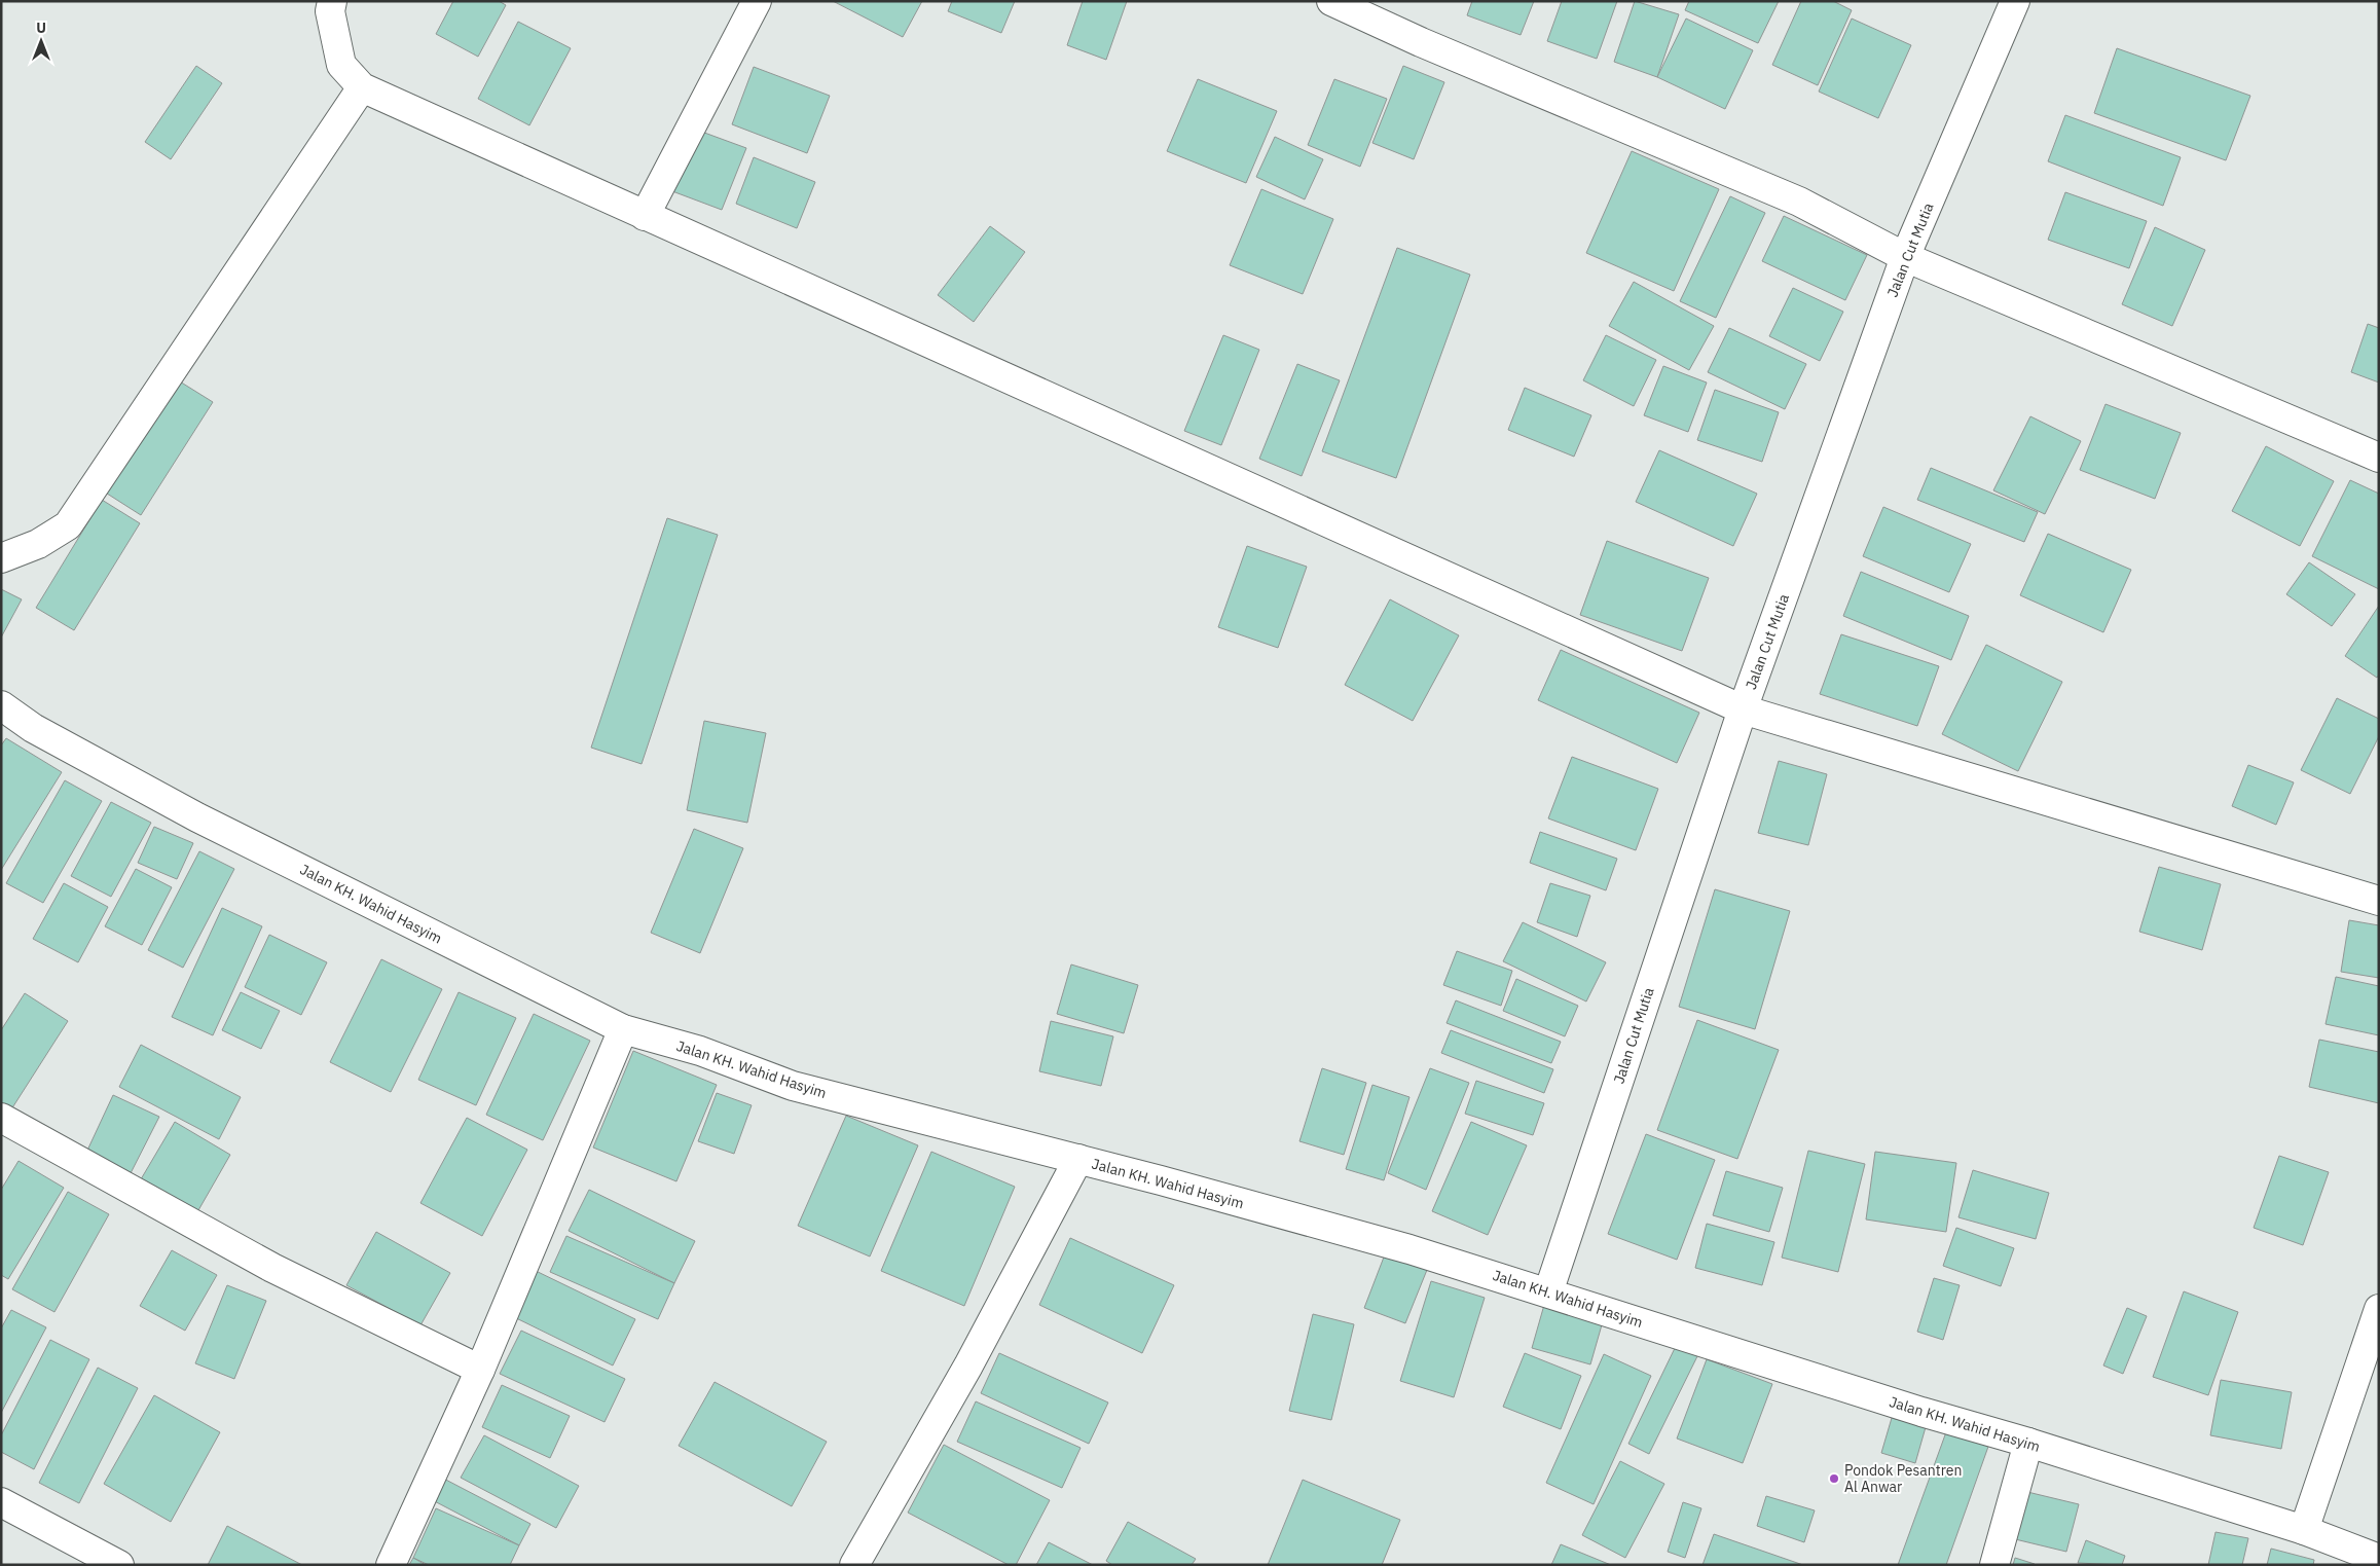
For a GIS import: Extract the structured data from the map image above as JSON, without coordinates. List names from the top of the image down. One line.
{"streets":{"street":["Jalan Cut Mutia","Jalan KH. Wahid Hasyim"]},"crossings":[["Jalan Cut Mutia","Jalan KH. Wahid Hasyim"]],"places":["Pondok Pesantren Al Anwar"],"north":"top"}
